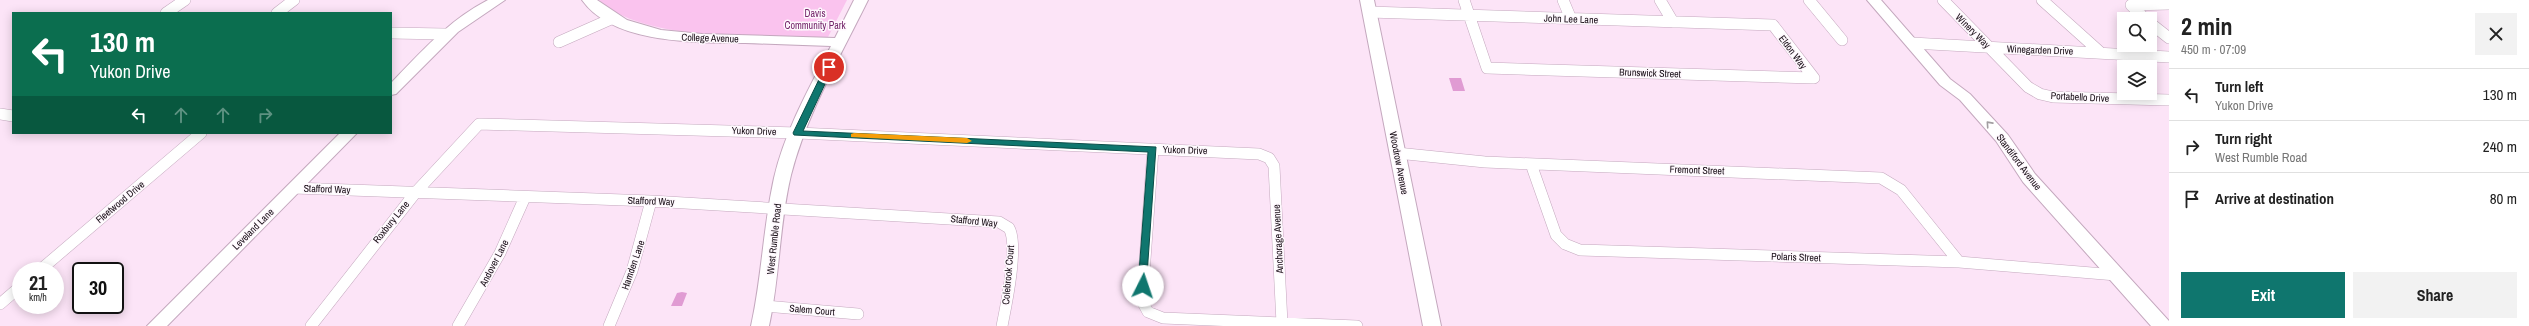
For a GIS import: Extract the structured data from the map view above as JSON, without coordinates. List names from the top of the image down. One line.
{"streets":{"street":["John Lee Lane","Winery Way","College Avenue","Winegarden Drive","Eldon Way","Brunswick Street","Portabello Drive","Yukon Drive","Standiford Avenue","Woodrow Avenue","Fremont Street","Stafford Way","Fleetwood Drive","Roxbury Lane","Leveland Lane","West Rumble Road","Anchorage Avenue","Polaris Street","Andover Lane","Hamden Lane","Colebrook Court","Salem Court"]},"crossings":[["John Lee Lane","Eldon Way"],["John Lee Lane","Brunswick Street"],["John Lee Lane","Woodrow Avenue"],["Winery Way","Winegarden Drive"],["Winery Way","Portabello Drive"],["College Avenue","West Rumble Road"],["Winegarden Drive","Standiford Avenue"],["Eldon Way","Brunswick Street"],["Yukon Drive","Roxbury Lane"],["Yukon Drive","West Rumble Road"],["Yukon Drive","Anchorage Avenue"],["Standiford Avenue","Polaris Street"],["Woodrow Avenue","Fremont Street"],["Fremont Street","Polaris Street"],["Stafford Way","Roxbury Lane"],["Stafford Way","Leveland Lane"],["Stafford Way","West Rumble Road"],["Stafford Way","Andover Lane"],["Stafford Way","Hamden Lane"],["Stafford Way","Colebrook Court"],["West Rumble Road","Salem Court"]],"parks":["Davis Community Park"],"page":{"heading":["2 min","450 m · 07:09"],"turn":["130 m","Yukon Drive"],"list":[{"name":"Turn left","note":"Yukon Drive","value":"130 m"},{"name":"Turn right","note":"West Rumble Road","value":"240 m"},{"name":"Arrive at destination","value":"80 m"}],"speed":"21 km/h","limit":"30","buttons":["Exit","Share"]}}
